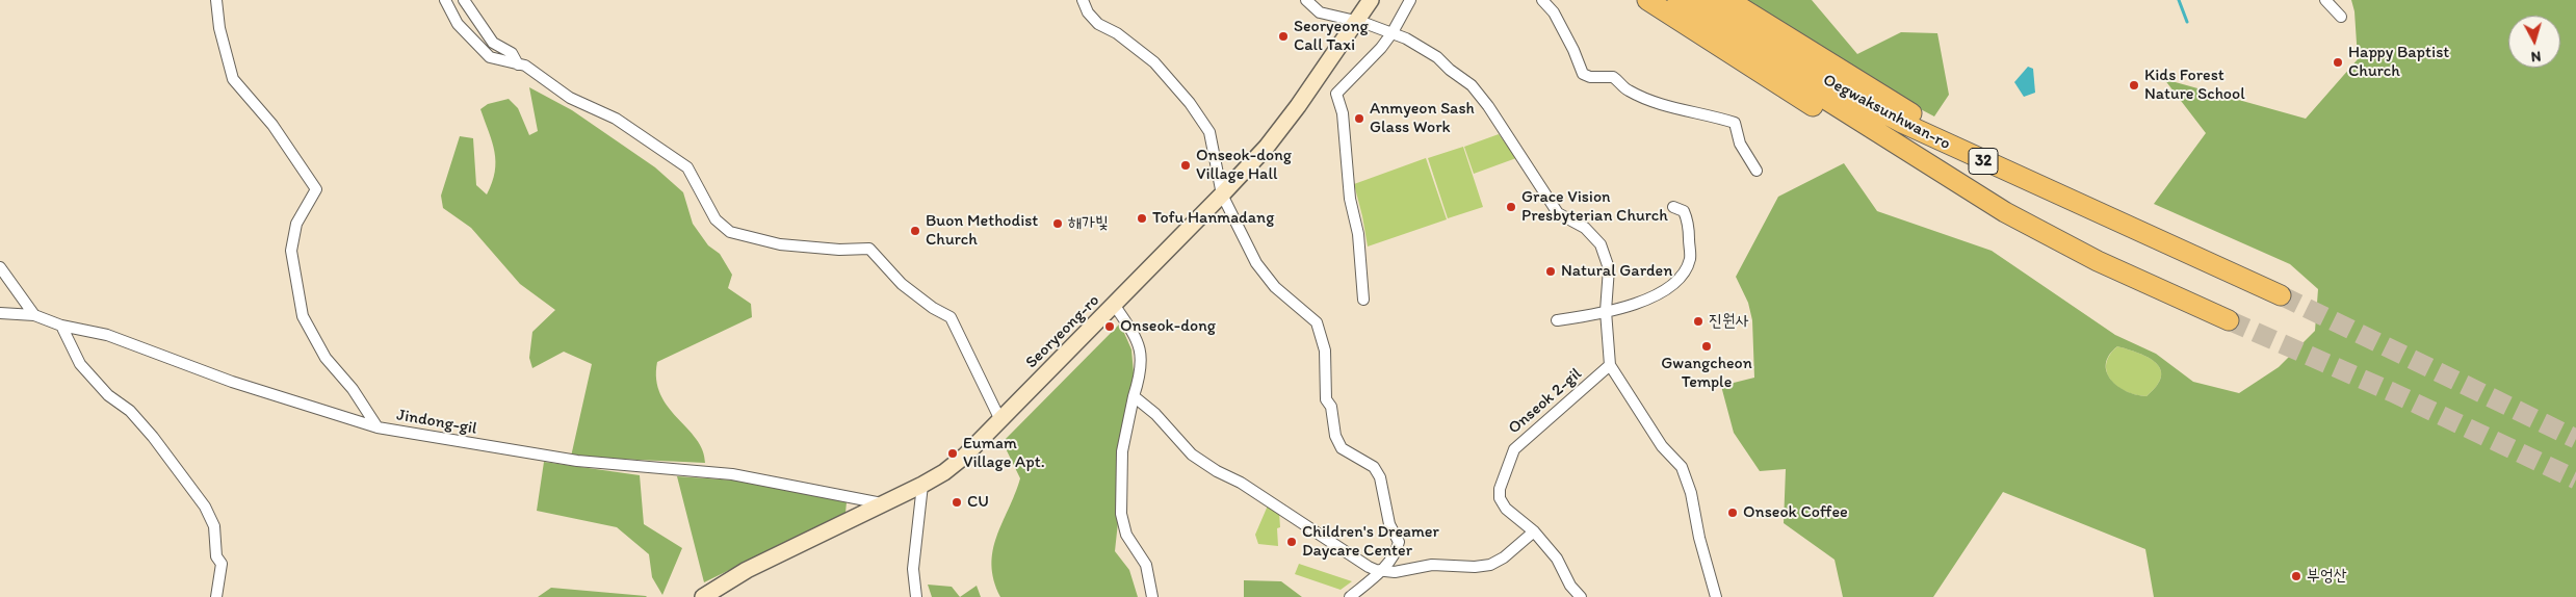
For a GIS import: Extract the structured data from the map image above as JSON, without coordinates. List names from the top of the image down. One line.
{"streets":{"highway":["Oegwaksunhwan-ro","32"],"street":["Seoryeong-ro","Onseok 2-gil","Jindong-gil"]},"crossings":[["Seoryeong-ro","Jindong-gil"]],"places":["Seoryeong Call Taxi","Happy Baptist Church","Kids Forest Nature School","Anmyeon Sash Glass Work","Onseok-dong Village Hall","Grace Vision Presbyterian Church","Tofu Hanmadang","해가빛","Buon Methodist Church","Natural Garden","진원사","Onseok-dong","Gwangcheon Temple","Eumam Village Apt.","CU","Onseok Coffee","Children's Dreamer Daycare Center","부엉산"],"north":"bottom"}
